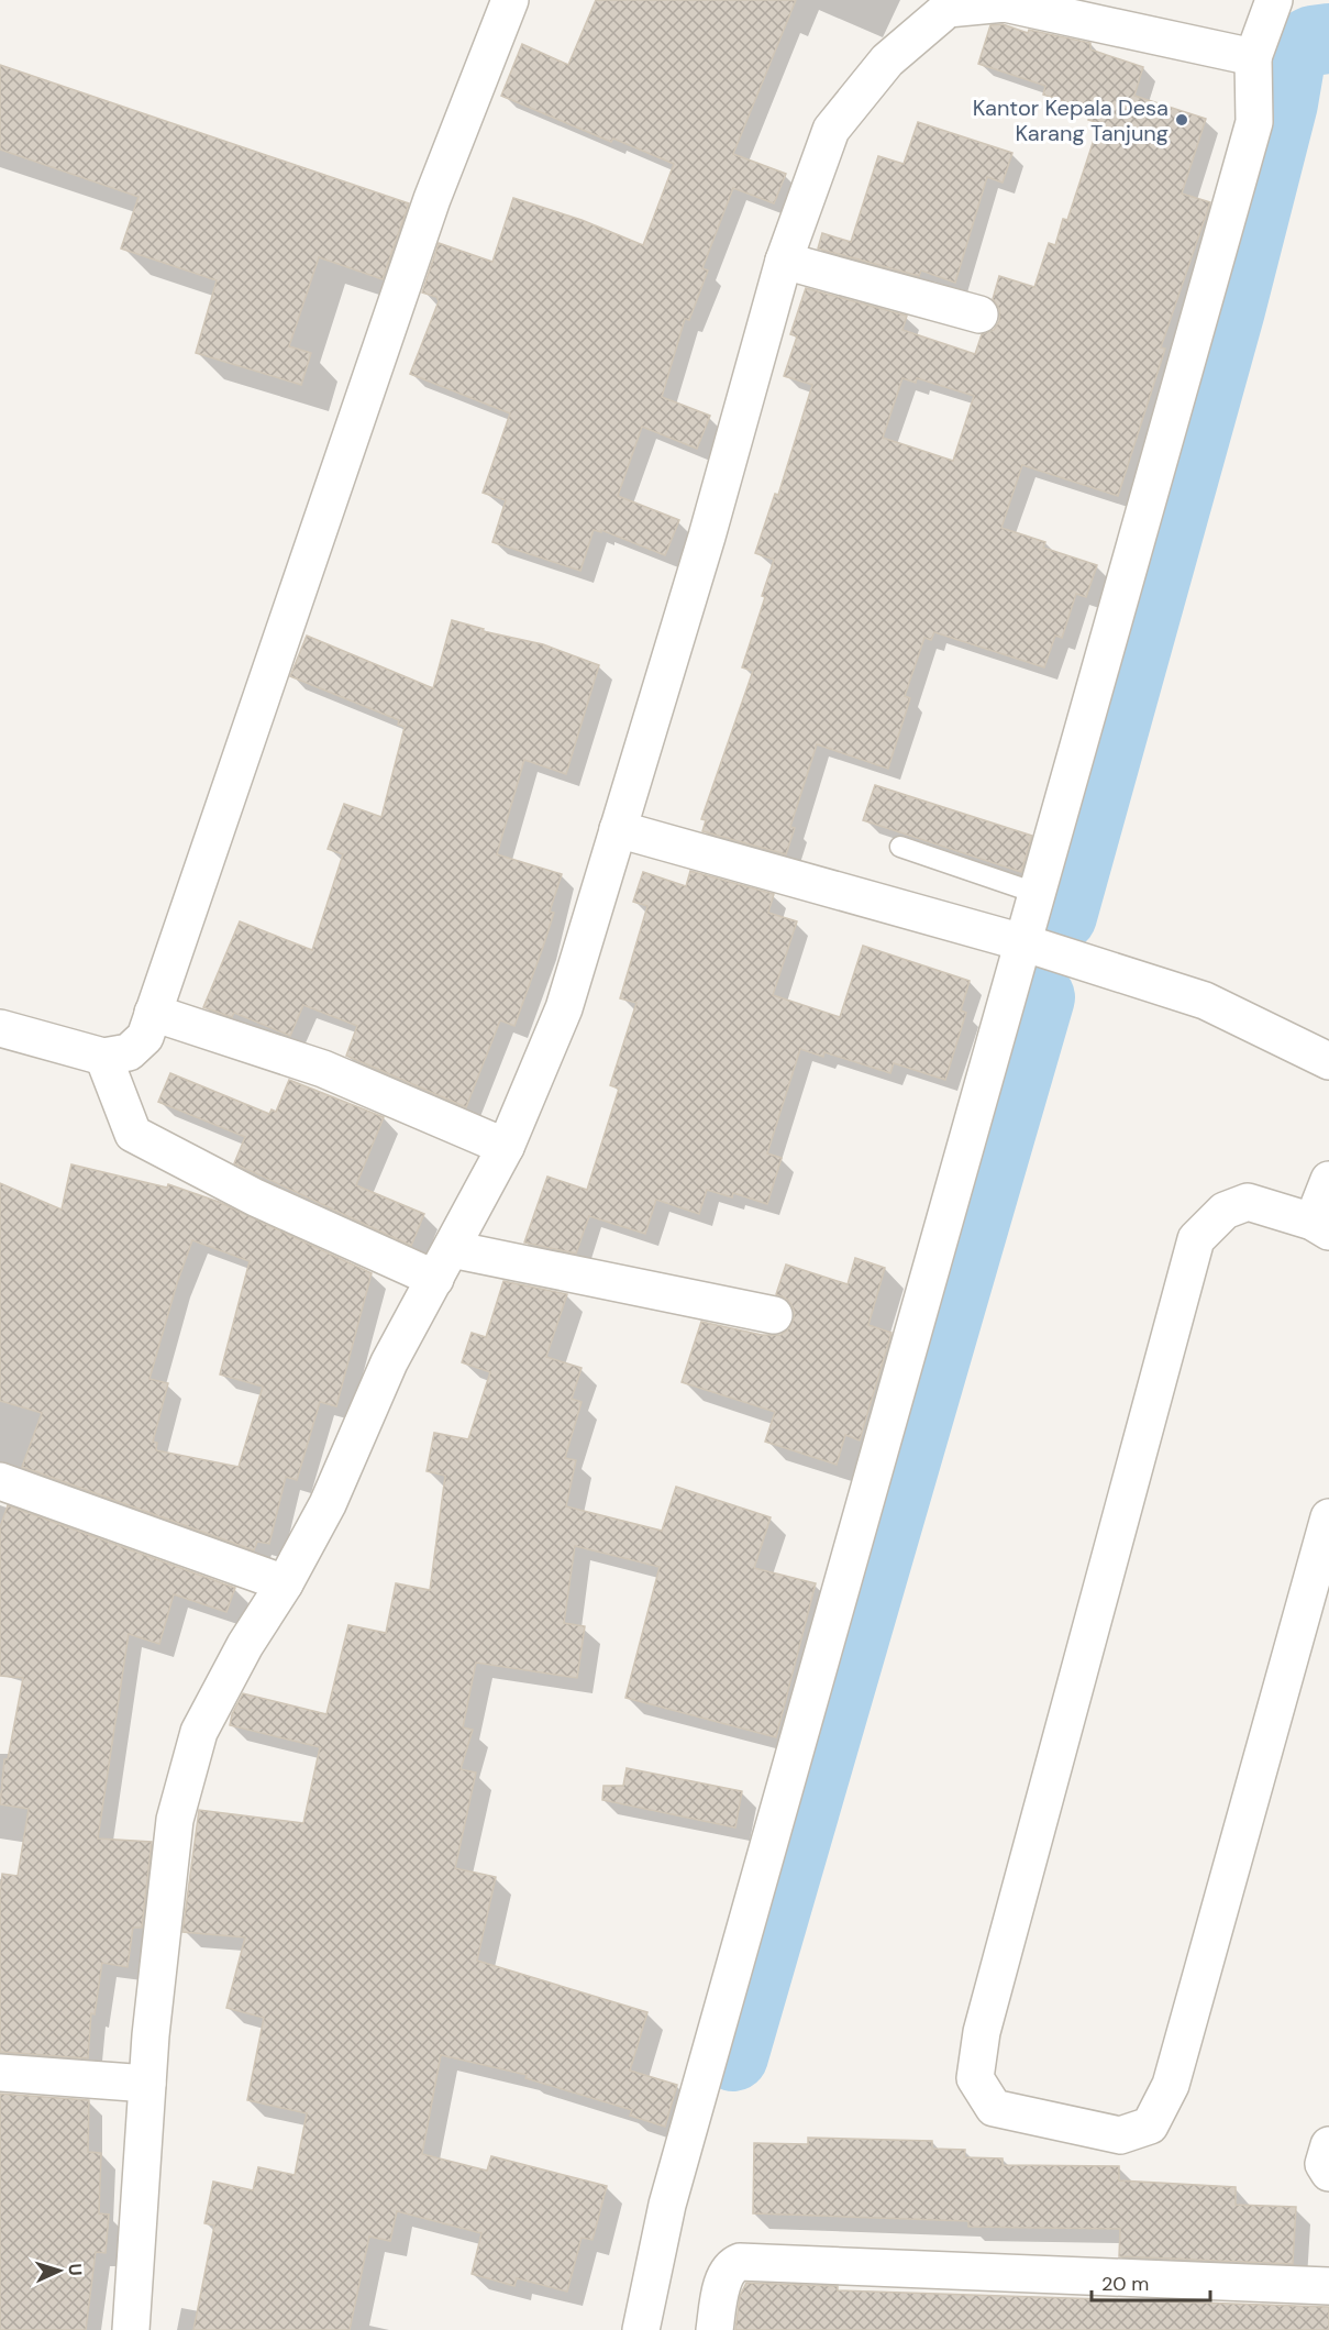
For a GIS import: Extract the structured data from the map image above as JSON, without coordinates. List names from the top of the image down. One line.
{"places":["Kantor Kepala Desa Karang Tanjung"],"scale_bar":"20 m","north":"right"}
